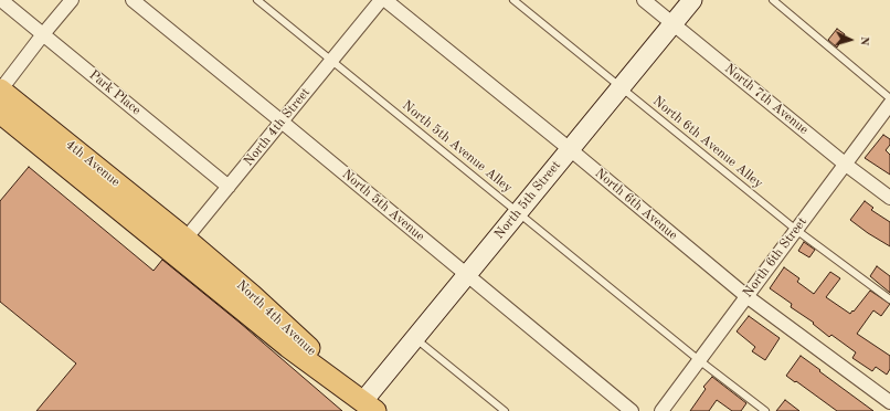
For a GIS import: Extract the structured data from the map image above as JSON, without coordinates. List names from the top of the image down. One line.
{"streets":{"main road":["4th Avenue","North 4th Avenue"],"street":["Park Place","North 7th Avenue","North 4th Street","North 5th Street","North 6th Avenue","North 5th Avenue","North 6th Street"],"lane":["North 6th Avenue Alley","North 5th Avenue Alley"]},"crossings":[["Park Place","North 4th Street"],["North 7th Avenue","North 5th Street"],["North 7th Avenue","North 6th Street"],["North 4th Street","North 5th Avenue Alley"],["North 4th Street","4th Avenue"],["North 4th Street","North 5th Avenue"],["North 4th Street","North 4th Avenue"],["North 6th Avenue Alley","North 5th Street"],["North 6th Avenue Alley","North 6th Street"],["North 5th Avenue Alley","North 5th Street"],["North 5th Avenue Alley","North 6th Street"],["4th Avenue","North 4th Avenue"],["North 5th Street","North 6th Avenue"],["North 5th Street","North 5th Avenue"],["North 5th Street","North 4th Avenue"],["North 6th Avenue","North 6th Street"]],"north":"right"}
